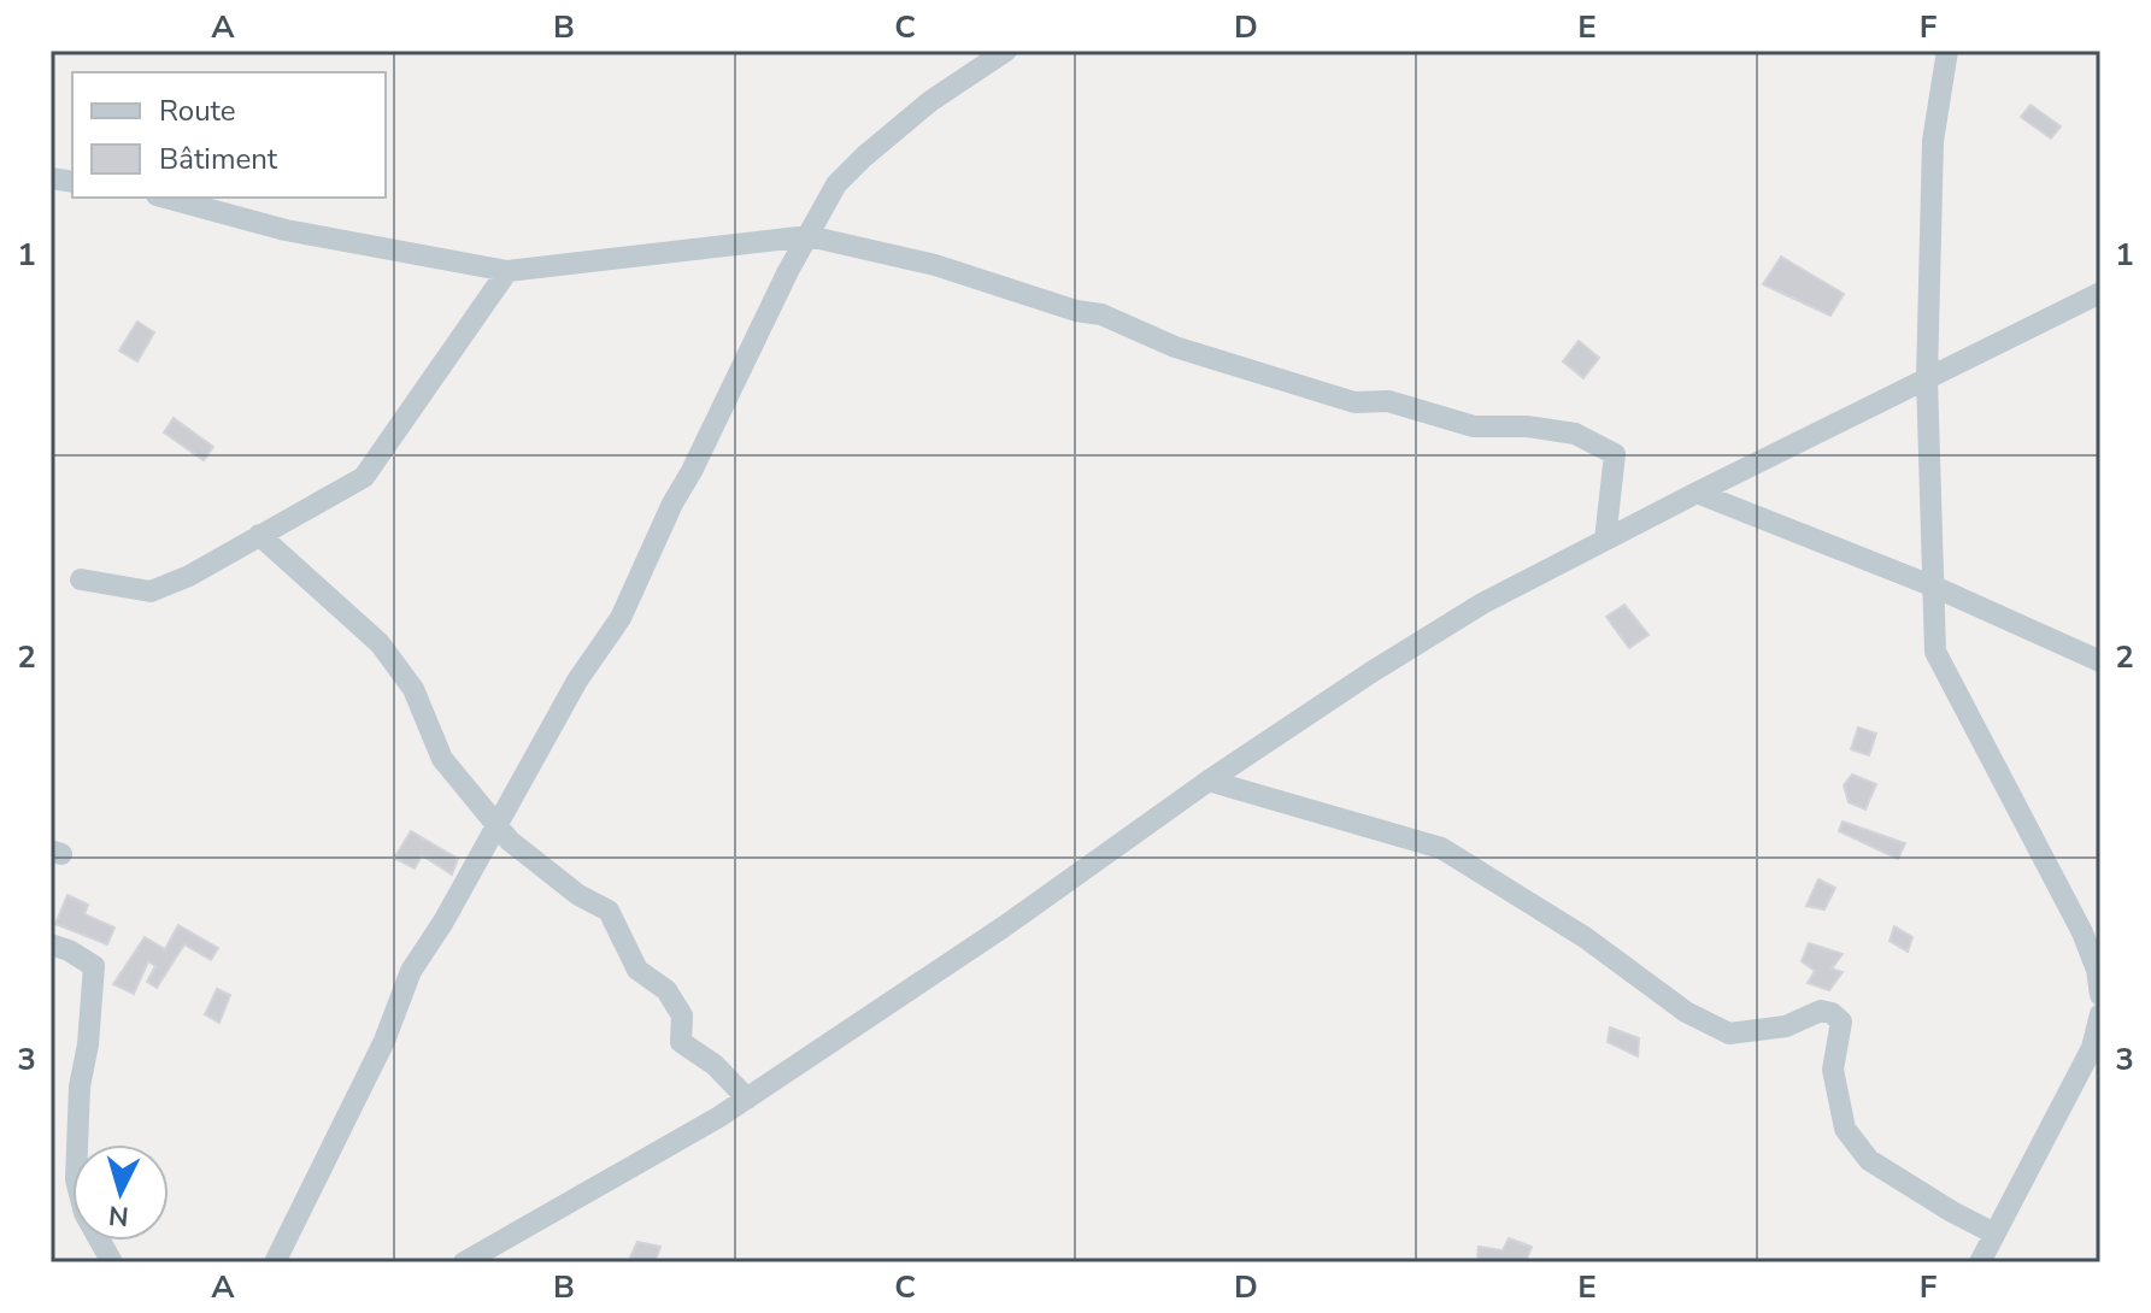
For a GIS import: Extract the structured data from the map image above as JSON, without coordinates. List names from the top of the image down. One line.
{"legend":["Route","Bâtiment"],"north":"bottom","grid":{"columns":["A","B","C","D","E","F"],"rows":["1","2","3"]}}
